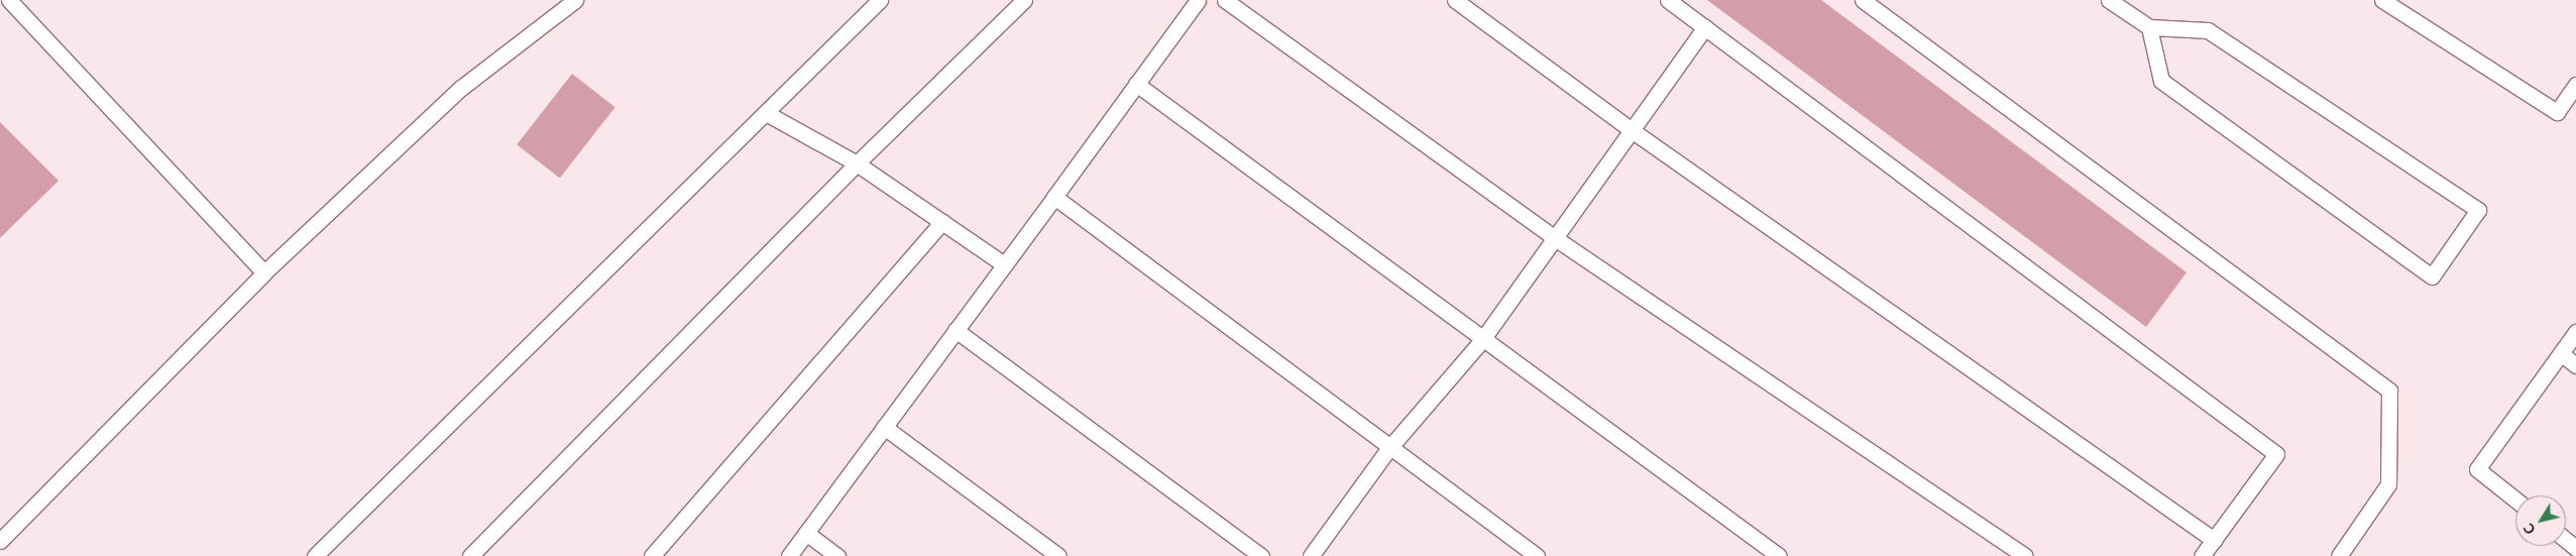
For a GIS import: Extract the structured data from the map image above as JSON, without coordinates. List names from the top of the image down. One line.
{"north":"bottom left"}
